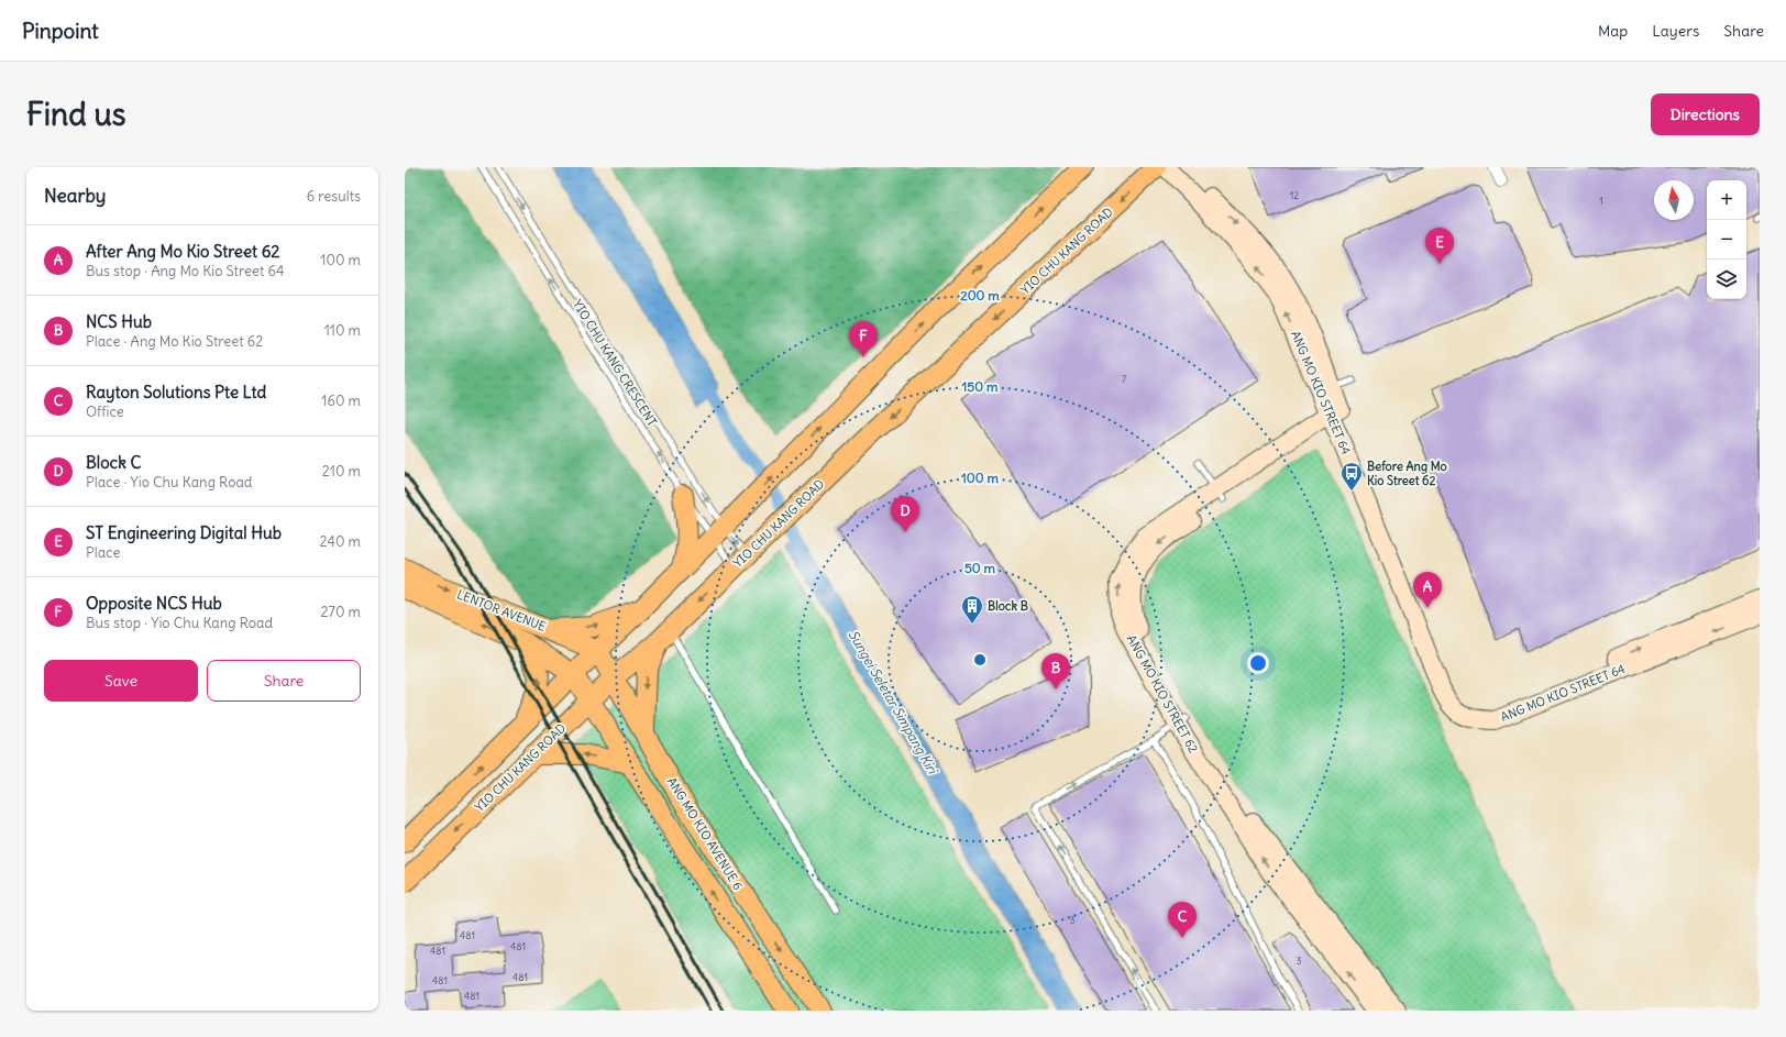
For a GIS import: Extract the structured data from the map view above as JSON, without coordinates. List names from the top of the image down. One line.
{"streets":{"main road":["YIO CHU KANG ROAD","LENTOR AVENUE","ANG MO KIO AVENUE 6"],"street":["ANG MO KIO STREET 64","ANG MO KIO STREET 62"],"lane":["YIO CHU KANG CRESCENT"]},"crossings":[["YIO CHU KANG ROAD","YIO CHU KANG CRESCENT"],["YIO CHU KANG ROAD","ANG MO KIO AVENUE 6"],["ANG MO KIO STREET 64","ANG MO KIO STREET 62"],["LENTOR AVENUE","ANG MO KIO AVENUE 6"]],"water":["Sungei Seletar Simpang Kiri"],"places":{"bus stop":["Before Ang Mo Kio Street 62"],"building":["Block B"]},"house_numbers":["12","1","7","3","481","481","481","3","481","481","481"],"north":"top","page":{"header":"Pinpoint","nav":["Map","Layers","Share"],"buttons":["Directions",["Save","Share"]],"title":"Find us","heading":["Nearby","6 results"],"map_buttons":["+","−"],"list":[{"mark":"A","name":"After Ang Mo Kio Street 62","note":"Bus stop · Ang Mo Kio Street 64","value":"100 m"},{"mark":"B","name":"NCS Hub","note":"Place · Ang Mo Kio Street 62","value":"110 m"},{"mark":"C","name":"Rayton Solutions Pte Ltd","note":"Office","value":"160 m"},{"mark":"D","name":"Block C","note":"Place · Yio Chu Kang Road","value":"210 m"},{"mark":"E","name":"ST Engineering Digital Hub","note":"Place","value":"240 m"},{"mark":"F","name":"Opposite NCS Hub","note":"Bus stop · Yio Chu Kang Road","value":"270 m"}],"pins":["E","F","D","A","B","C"]},"rings":["200 m","150 m","100 m","50 m"]}
